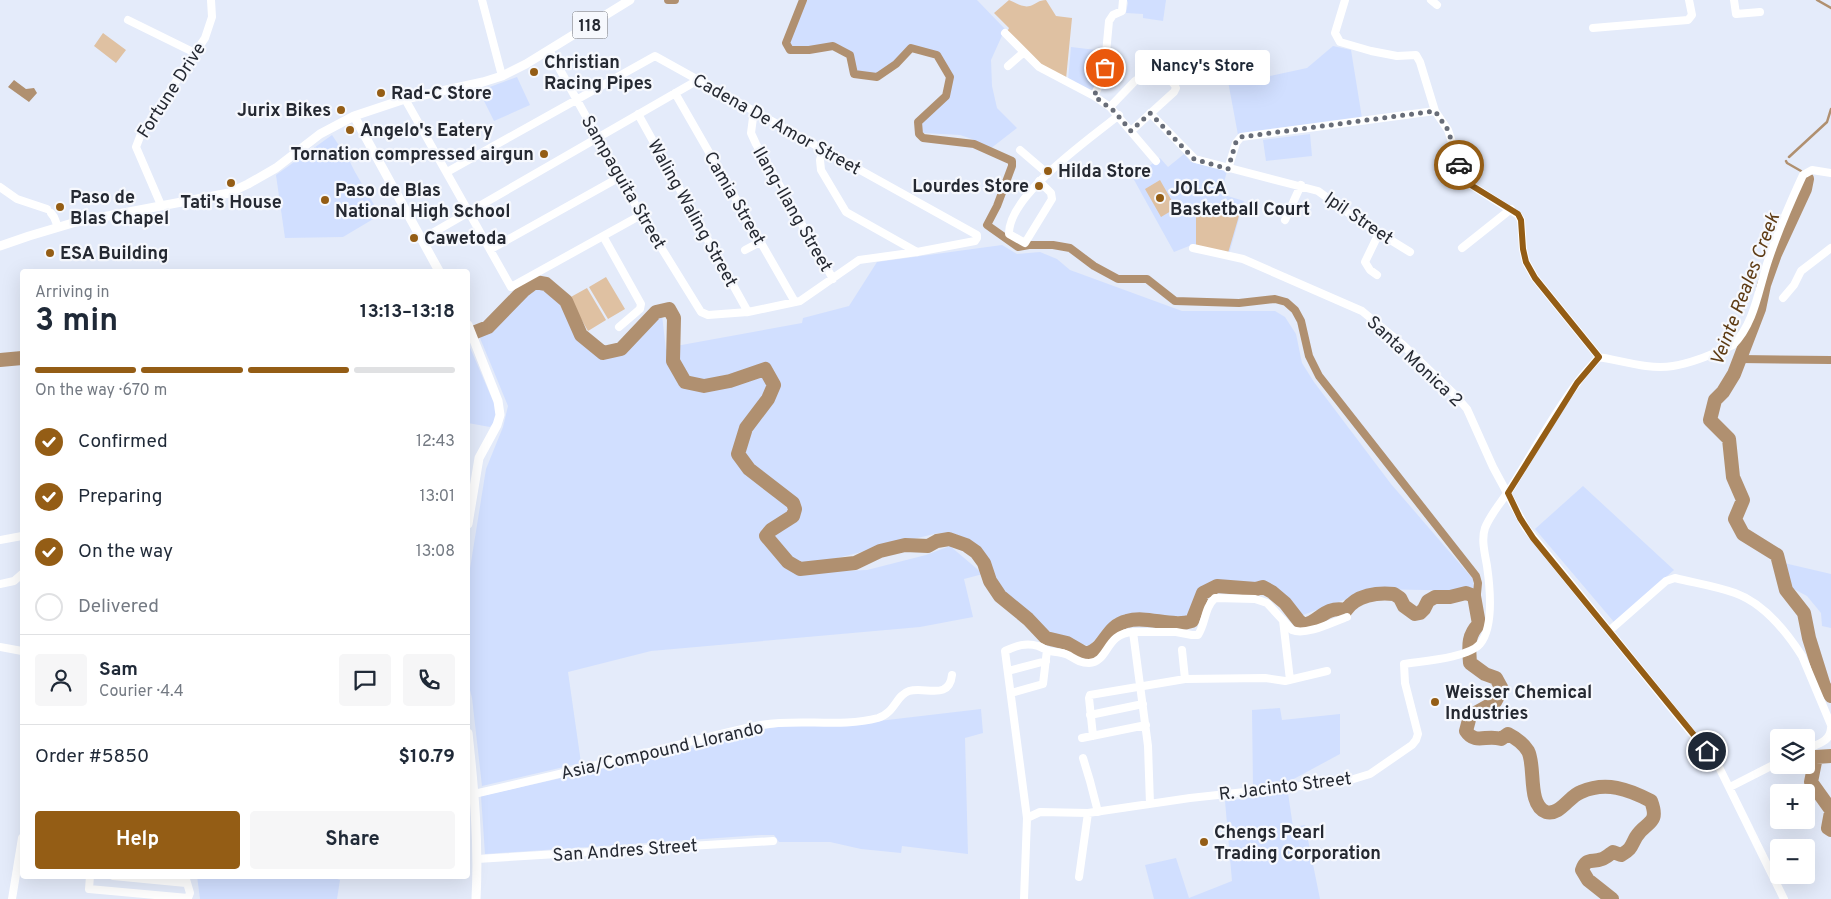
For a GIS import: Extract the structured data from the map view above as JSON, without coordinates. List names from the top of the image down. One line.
{"streets":{"main road":["118"],"street":["Fortune Drive","Cadena De Amor Street","Sampaguita Street","Camia Street","Ilang-Ilang Street","Waling Waling Street","Ipil Street","Santa Monica 2","Asia/Compound Llorando","R. Jacinto Street","San Andres Street"]},"crossings":[["118","Fortune Drive"],["118","Sampaguita Street"],["Cadena De Amor Street","Sampaguita Street"],["Cadena De Amor Street","Ilang-Ilang Street"],["Sampaguita Street","Waling Waling Street"],["Santa Monica 2","R. Jacinto Street"]],"water":["Veinte Reales Creek"],"places":["Nancy's Store","Christian Racing Pipes","Rad-C Store","Jurix Bikes","Angelo's Eatery","Tornation compressed airgun","Hilda Store","Tati's House","Lourdes Store","JOLCA Basketball Court","Paso de Blas National High School","Paso de Blas Chapel","Cawetoda","ESA Building","Weisser Chemical Industries","Chengs Pearl Trading Corporation"],"page":{"bubble":"Nancy's Store","heading":["3 min","Arriving in","13:13–13:18"],"panel":["Sam","Courier · 4.4","Order #5850","$10.79"],"bar":"On the way · 670 m","list":[["Confirmed","12:43"],["Preparing","13:01"],["On the way","13:08"],"Delivered"],"map_buttons":["+","−"],"buttons":["Help","Share"]}}
